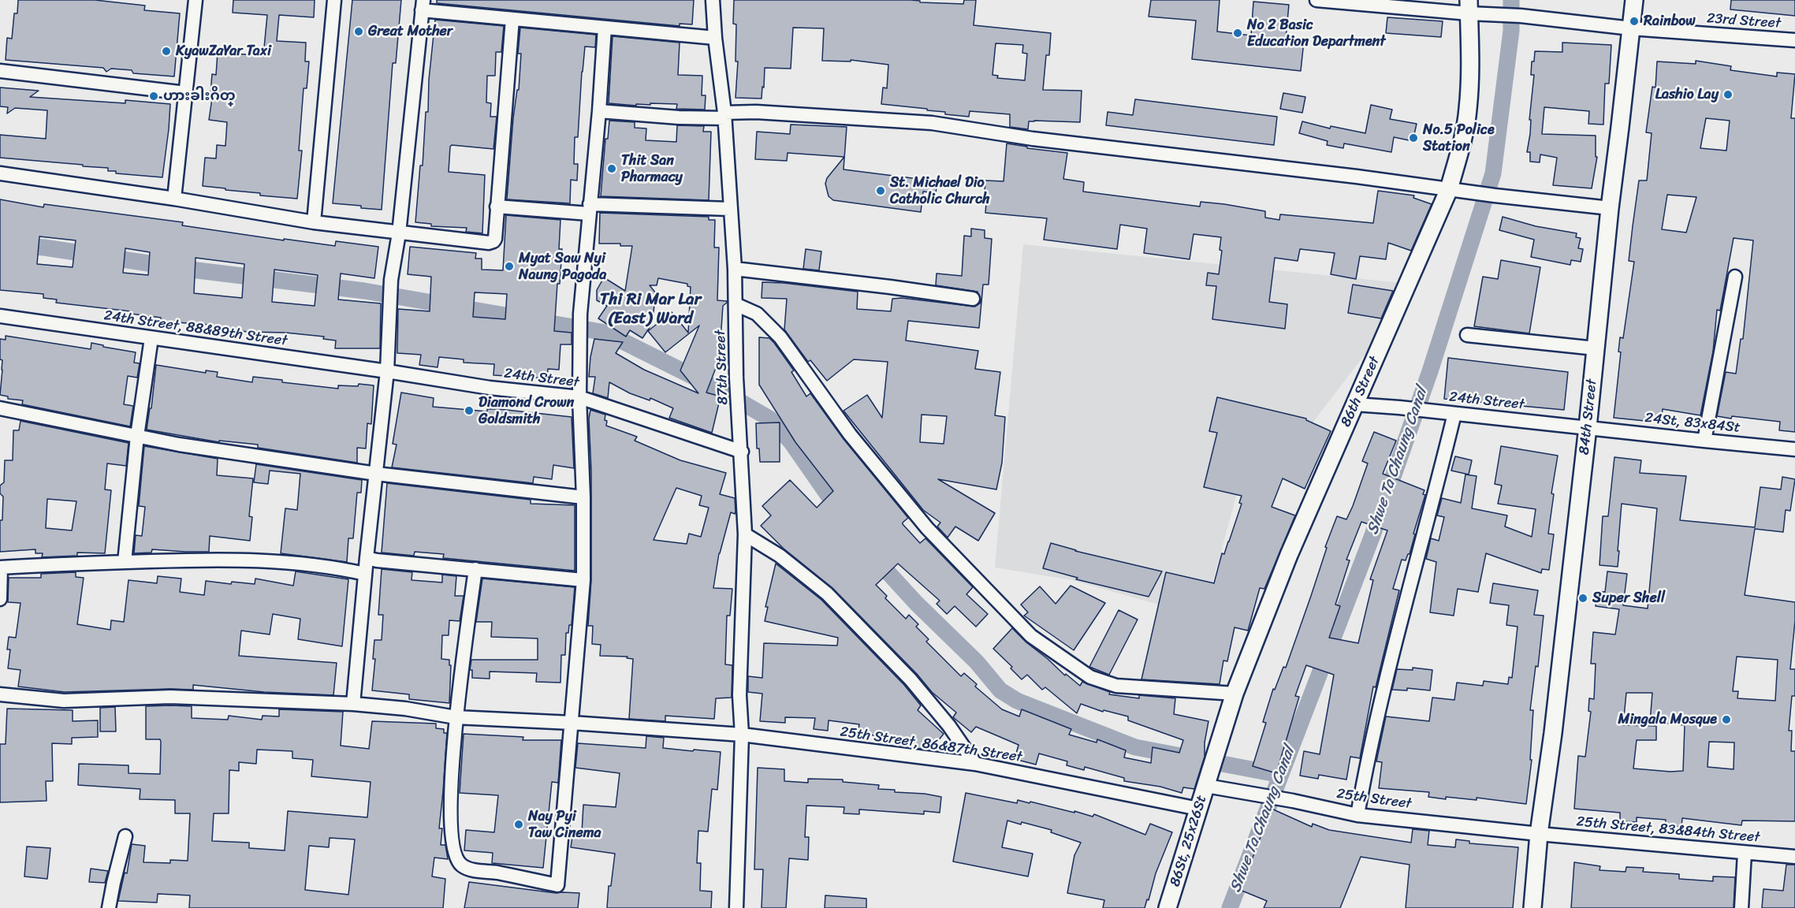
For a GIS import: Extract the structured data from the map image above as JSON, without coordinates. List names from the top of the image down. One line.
{"streets":{"street":["23rd Street","24th Street, 88&89th Street","87th Street","24th Street","86th Street","84th Street","24St, 83x84St","25th Street, 86&87th Street","25th Street","25th Street, 83&84th Street","86St, 25x26St"]},"crossings":[["23rd Street","86th Street"],["23rd Street","84th Street"],["24th Street, 88&89th Street","24th Street"],["87th Street","24th Street"],["87th Street","25th Street, 86&87th Street"],["24th Street","86th Street"],["24th Street","84th Street"],["24th Street","24St, 83x84St"],["86th Street","25th Street"],["86th Street","86St, 25x26St"],["84th Street","24St, 83x84St"],["84th Street","25th Street"],["84th Street","25th Street, 83&84th Street"],["25th Street, 86&87th Street","86St, 25x26St"],["25th Street","25th Street, 83&84th Street"],["25th Street","86St, 25x26St"]],"districts":["Thi Ri Mar Lar (East) Ward"],"water":["Shwe Ta Chaung Canal"],"places":["Rainbow","Great Mother","No 2 Basic Education Department","KyawZaYar Taxi","Lashio Lay","ဟားခါးဂိတ္","No.5 Police Station","Thit San Pharmacy","St. Michael Dio Catholic Church","Myat Saw Nyi Naung Pagoda","Diamond Crown Goldsmith","Super Shell","Mingala Mosque","Nay Pyi Taw Cinema"]}
